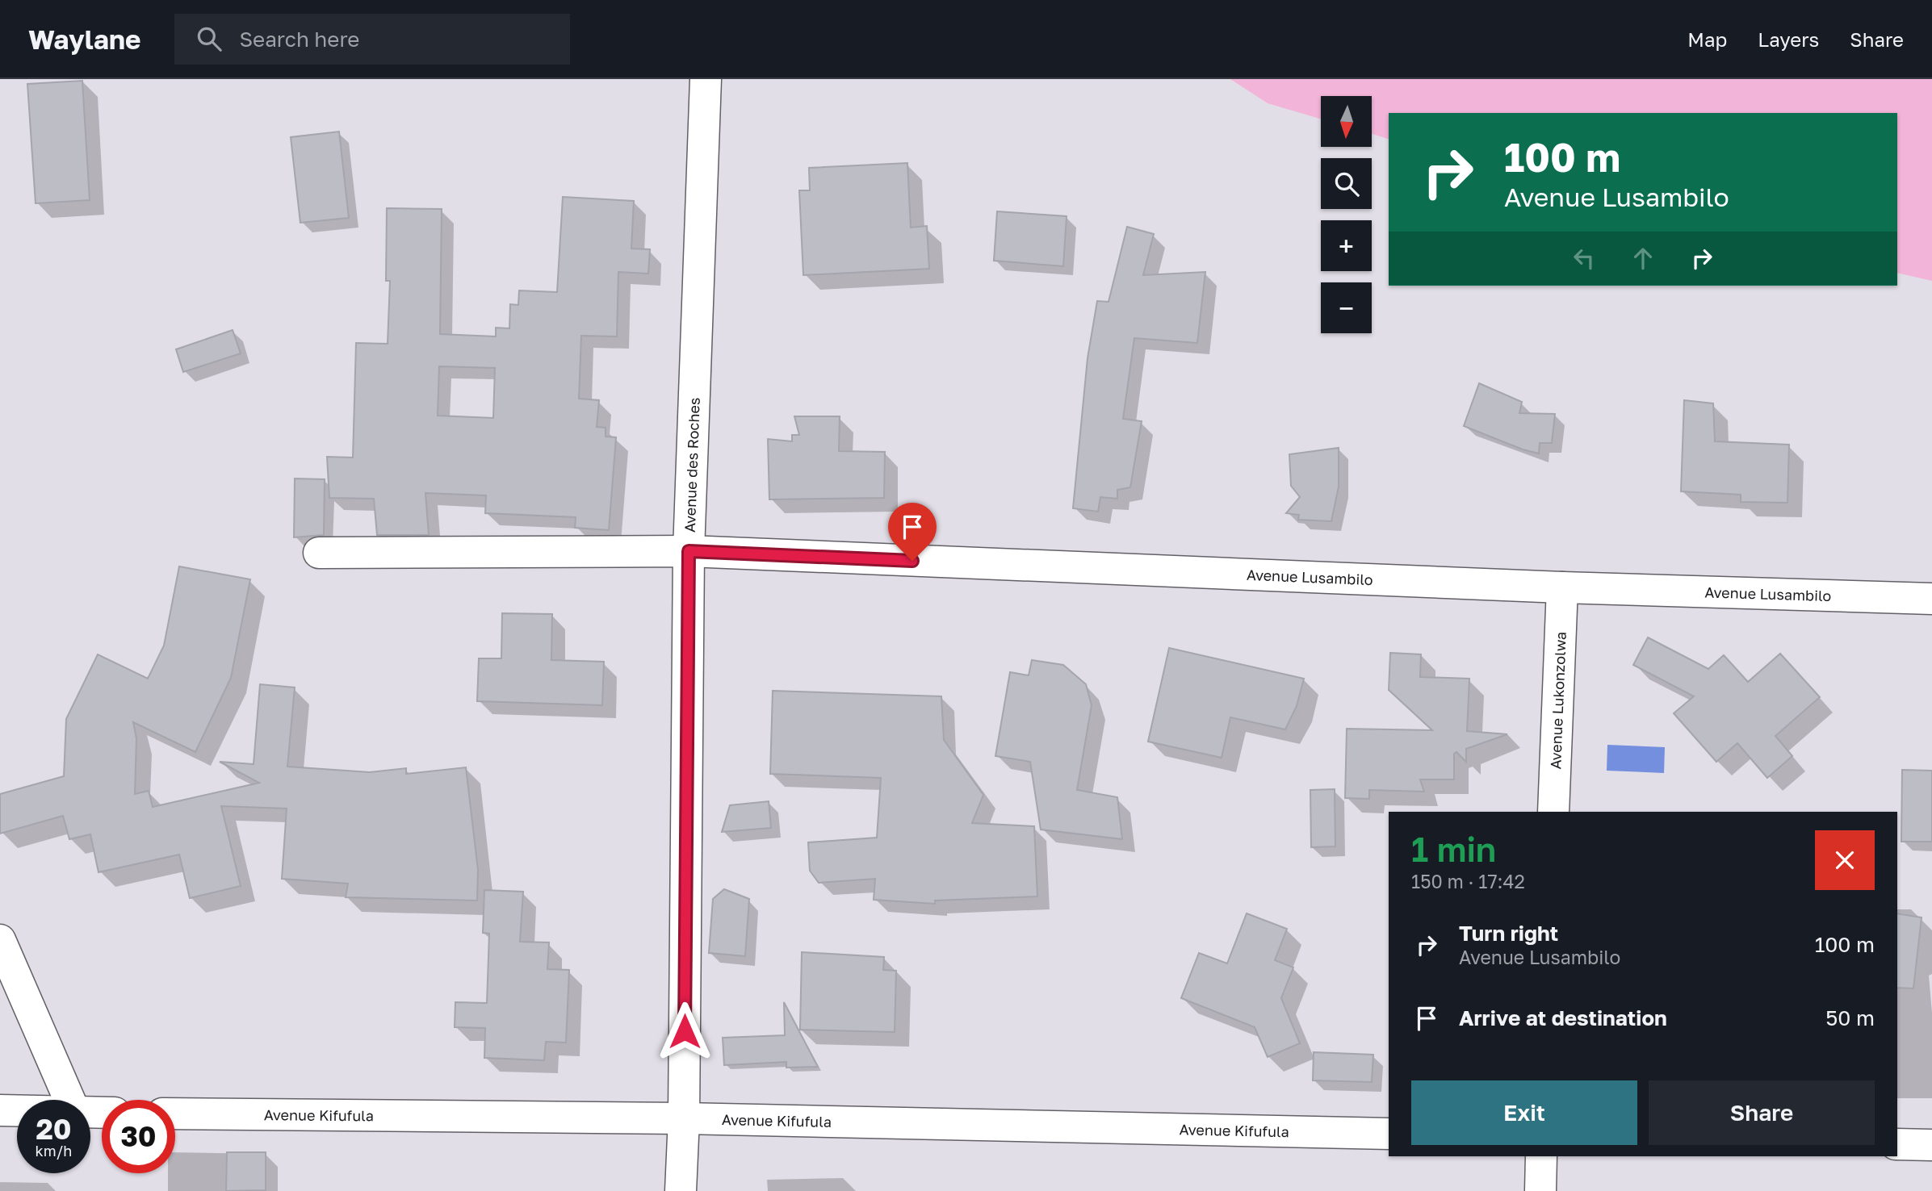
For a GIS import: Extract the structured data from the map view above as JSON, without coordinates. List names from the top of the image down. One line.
{"streets":{"street":["Avenue des Roches","Avenue Lusambilo","Avenue Lukonzolwa","Avenue Kifufula"]},"crossings":[["Avenue des Roches","Avenue Lusambilo"],["Avenue des Roches","Avenue Kifufula"],["Avenue Lusambilo","Avenue Lukonzolwa"]],"north":"bottom","page":{"header":"Waylane","search":"Search here","nav":["Map","Layers","Share"],"map_buttons":["+","−"],"turn":["100 m","Avenue Lusambilo"],"heading":["1 min","150 m · 17:42"],"list":[{"name":"Turn right","note":"Avenue Lusambilo","value":"100 m"},{"name":"Arrive at destination","value":"50 m"}],"buttons":["Exit","Share"],"speed":"20 km/h","limit":"30"}}
